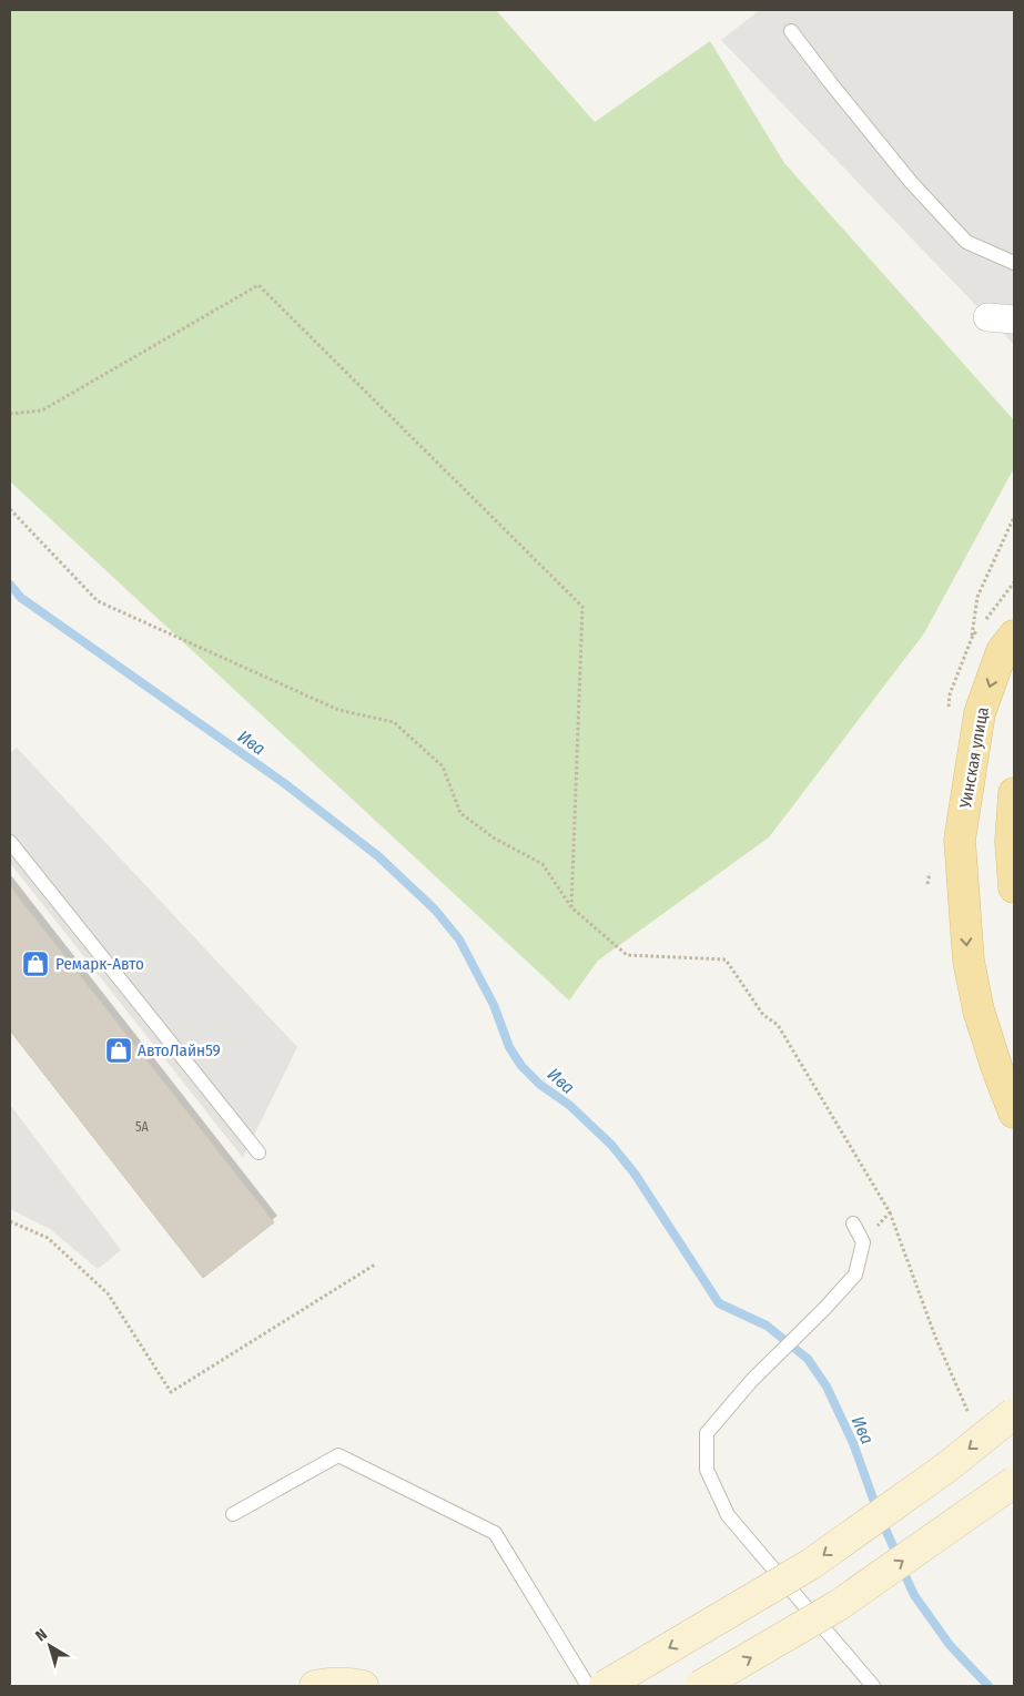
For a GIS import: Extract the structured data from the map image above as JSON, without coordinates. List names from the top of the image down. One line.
{"streets":{"main road":["Уинская улица"]},"one_way":["Уинская улица"],"water":["Ива"],"places":{"shop":["Ремарк-Авто","АвтоЛайн59"]},"house_numbers":["5А"],"north":"top left"}
